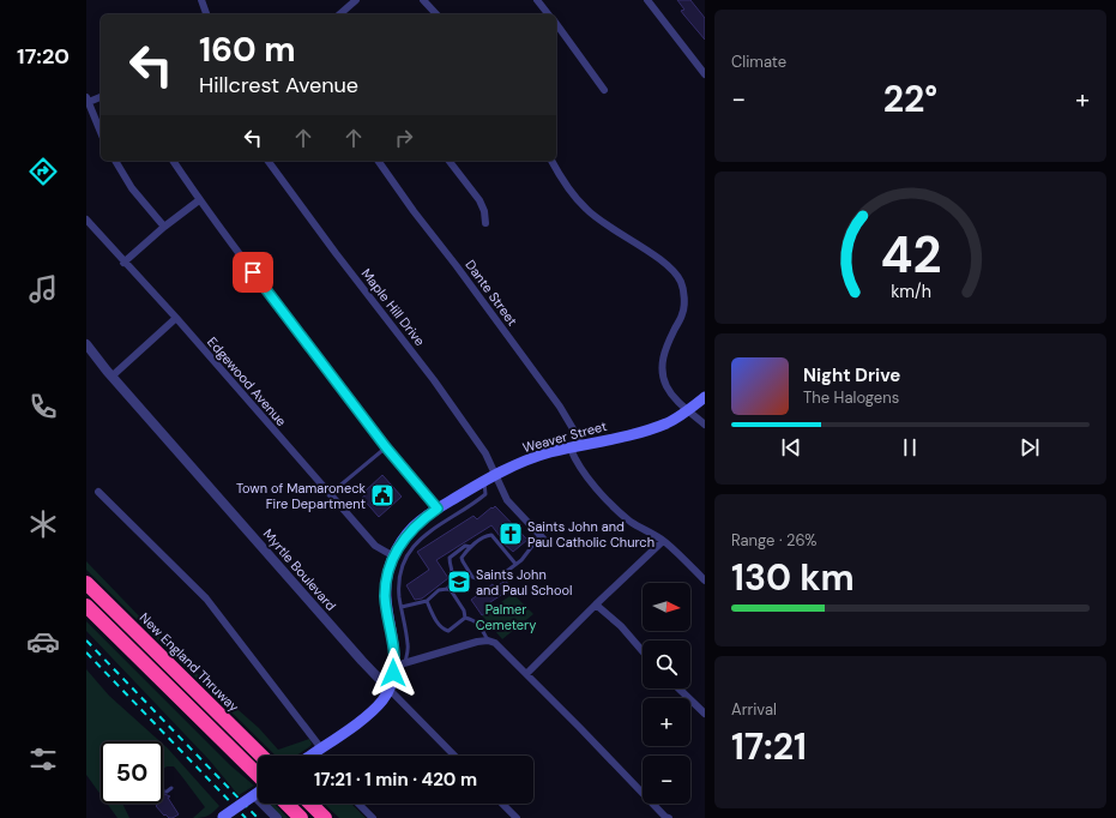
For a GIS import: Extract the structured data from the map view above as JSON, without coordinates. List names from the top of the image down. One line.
{"streets":{"highway":["New England Thruway"],"main road":["Weaver Street"],"street":["Dante Street","Maple Hill Drive","Edgewood Avenue","Myrtle Boulevard"]},"crossings":[["Dante Street","Weaver Street"],["Maple Hill Drive","Weaver Street"],["Edgewood Avenue","Weaver Street"],["Weaver Street","Myrtle Boulevard"]],"parks":["Palmer Cemetery"],"places":{"public building":["Town of Mamaroneck Fire Department"],"church":["Saints John and Paul Catholic Church"],"school or university":["Saints John and Paul School"]},"north":"right","page":{"tabs":"17:20","tile":["Climate",["Range · 26%","130 km"],["Arrival","17:21"]],"turn":["160 m","Hillcrest Avenue"],"heat":["−","22°","+"],"song":["Night Drive","The Halogens"],"map_buttons":["+","−"],"limit":"50","trip":"17:21 · 1 min · 420 m","gauge":["42","km/h"]}}
